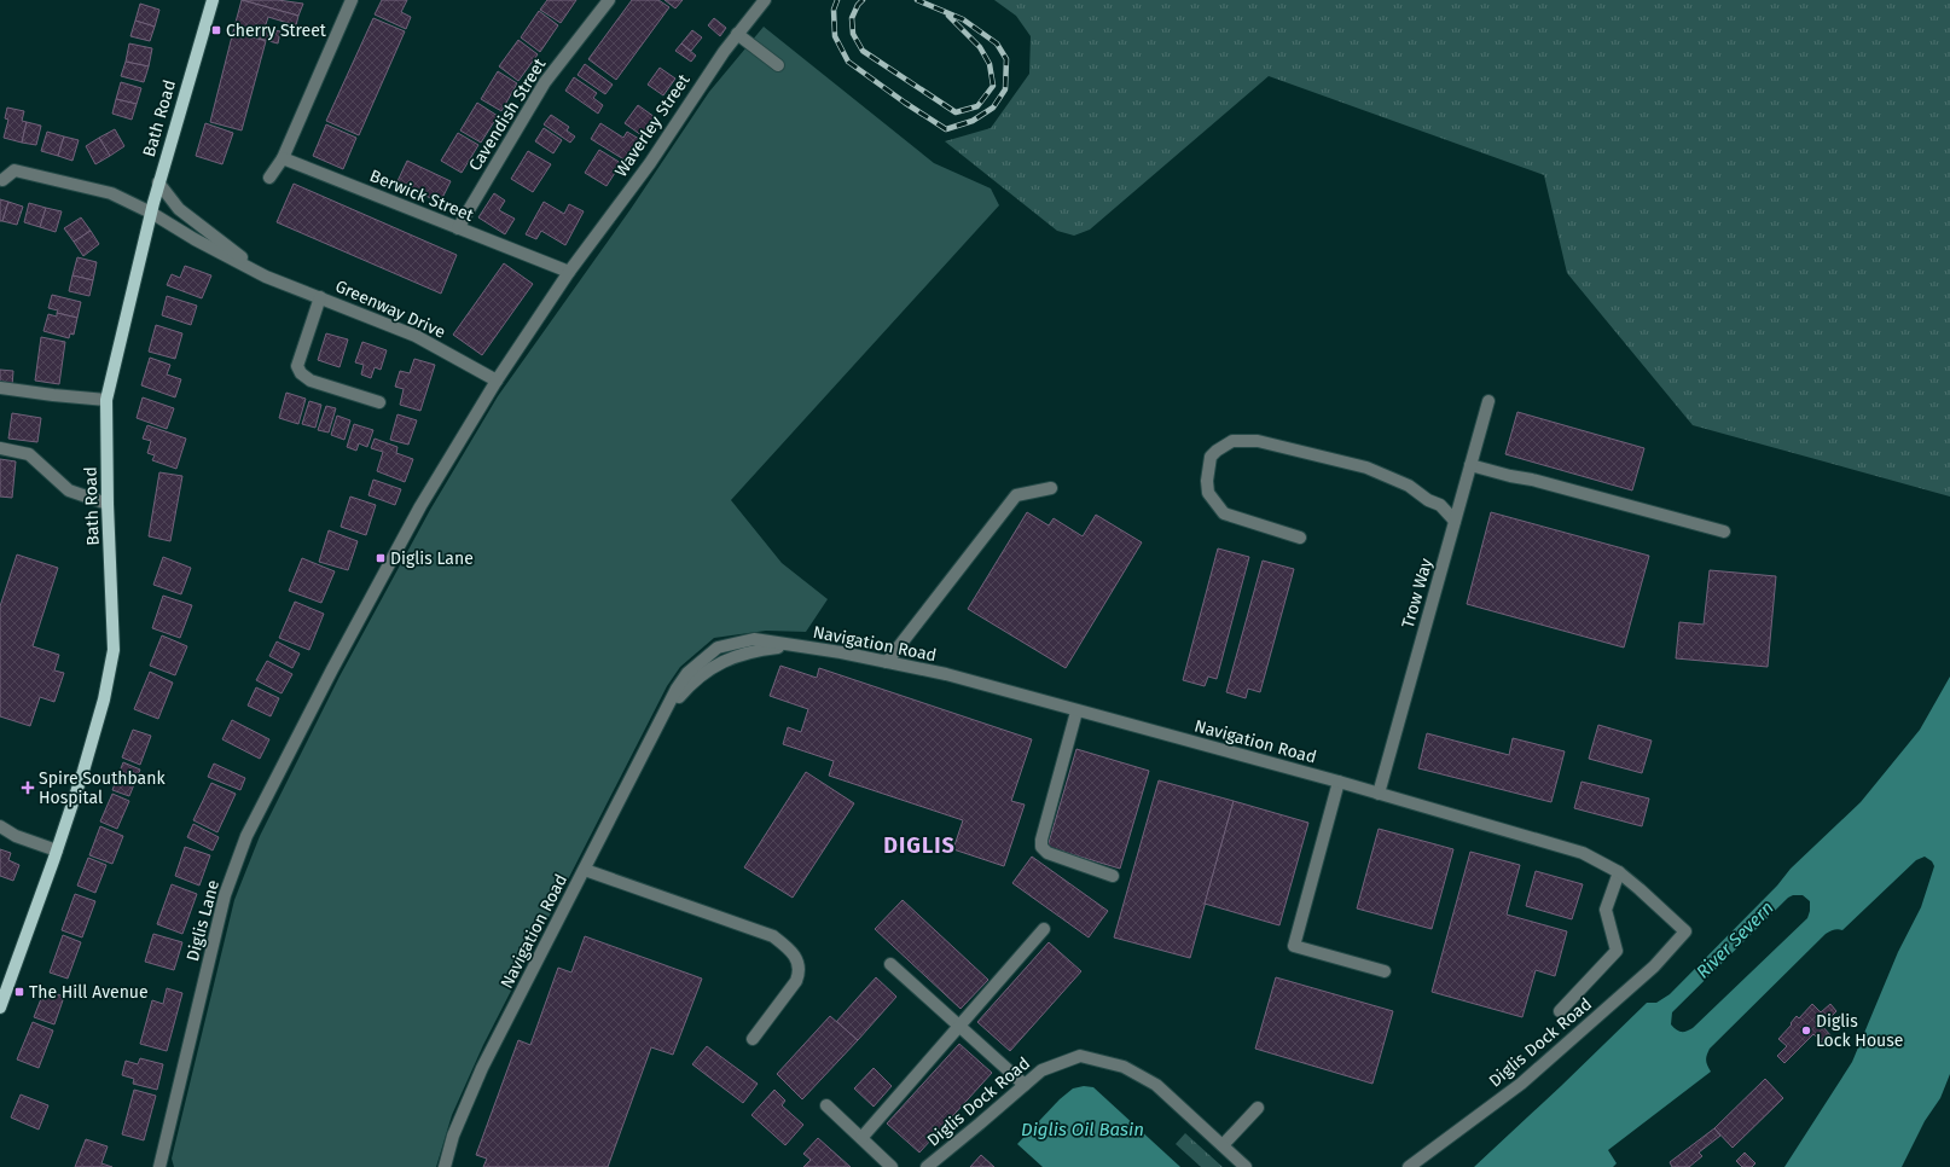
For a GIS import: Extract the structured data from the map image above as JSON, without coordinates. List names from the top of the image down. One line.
{"streets":{"main road":["Bath Road"],"street":["Cavendish Street","Waverley Street","Berwick Street","Greenway Drive","Trow Way","Navigation Road","Diglis Lane","Diglis Dock Road"]},"crossings":[["Cavendish Street","Berwick Street"],["Bath Road","Greenway Drive"],["Waverley Street","Berwick Street"],["Waverley Street","Diglis Lane"],["Berwick Street","Diglis Lane"],["Greenway Drive","Diglis Lane"],["Trow Way","Navigation Road"],["Navigation Road","Diglis Dock Road"]],"districts":["DIGLIS"],"water":["River Severn","Diglis Oil Basin"],"places":{"transit":["Cherry Street","Diglis Lane","The Hill Avenue"],"health":["Spire Southbank Hospital"],"other":["Diglis Lock House"]}}
